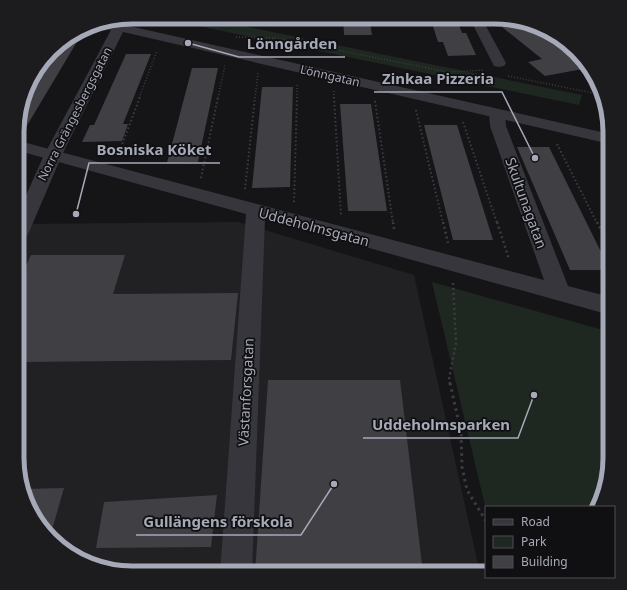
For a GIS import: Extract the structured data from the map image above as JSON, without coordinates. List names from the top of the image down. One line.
{"streets":{"street":["Lönngatan","Norra Grängesbergsgatan","Skultunagatan","Uddeholmsgatan","Västanforsgatan"]},"crossings":[["Lönngatan","Skultunagatan"],["Norra Grängesbergsgatan","Uddeholmsgatan"],["Skultunagatan","Uddeholmsgatan"],["Uddeholmsgatan","Västanforsgatan"]],"places":["Lönngården","Zinkaa Pizzeria","Bosniska Köket","Uddeholmsparken","Gullängens förskola"],"legend":["Road","Park","Building"]}
